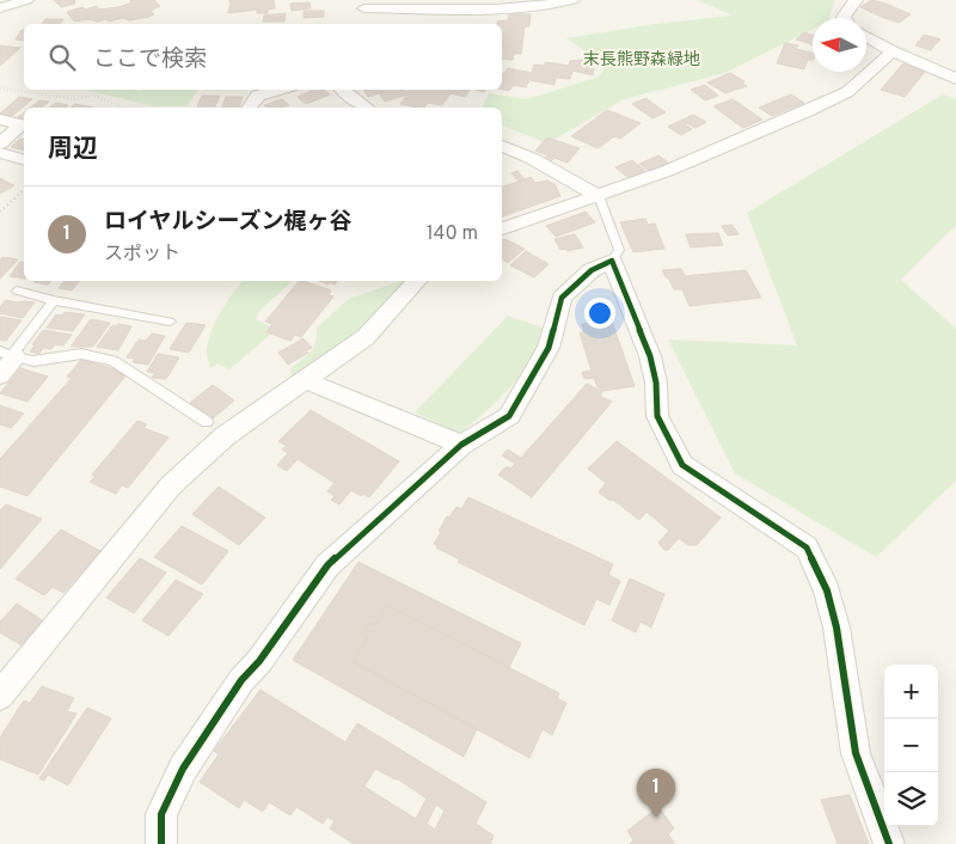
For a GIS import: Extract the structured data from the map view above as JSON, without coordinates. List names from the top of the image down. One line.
{"parks":["末長熊野森緑地"],"north":"left","page":{"search":"ここで検索","heading":"周辺","list":[{"mark":"1","name":"ロイヤルシーズン梶ヶ谷","note":"スポット","value":"140 m"}],"map_buttons":["+","−"],"pins":"1"}}
